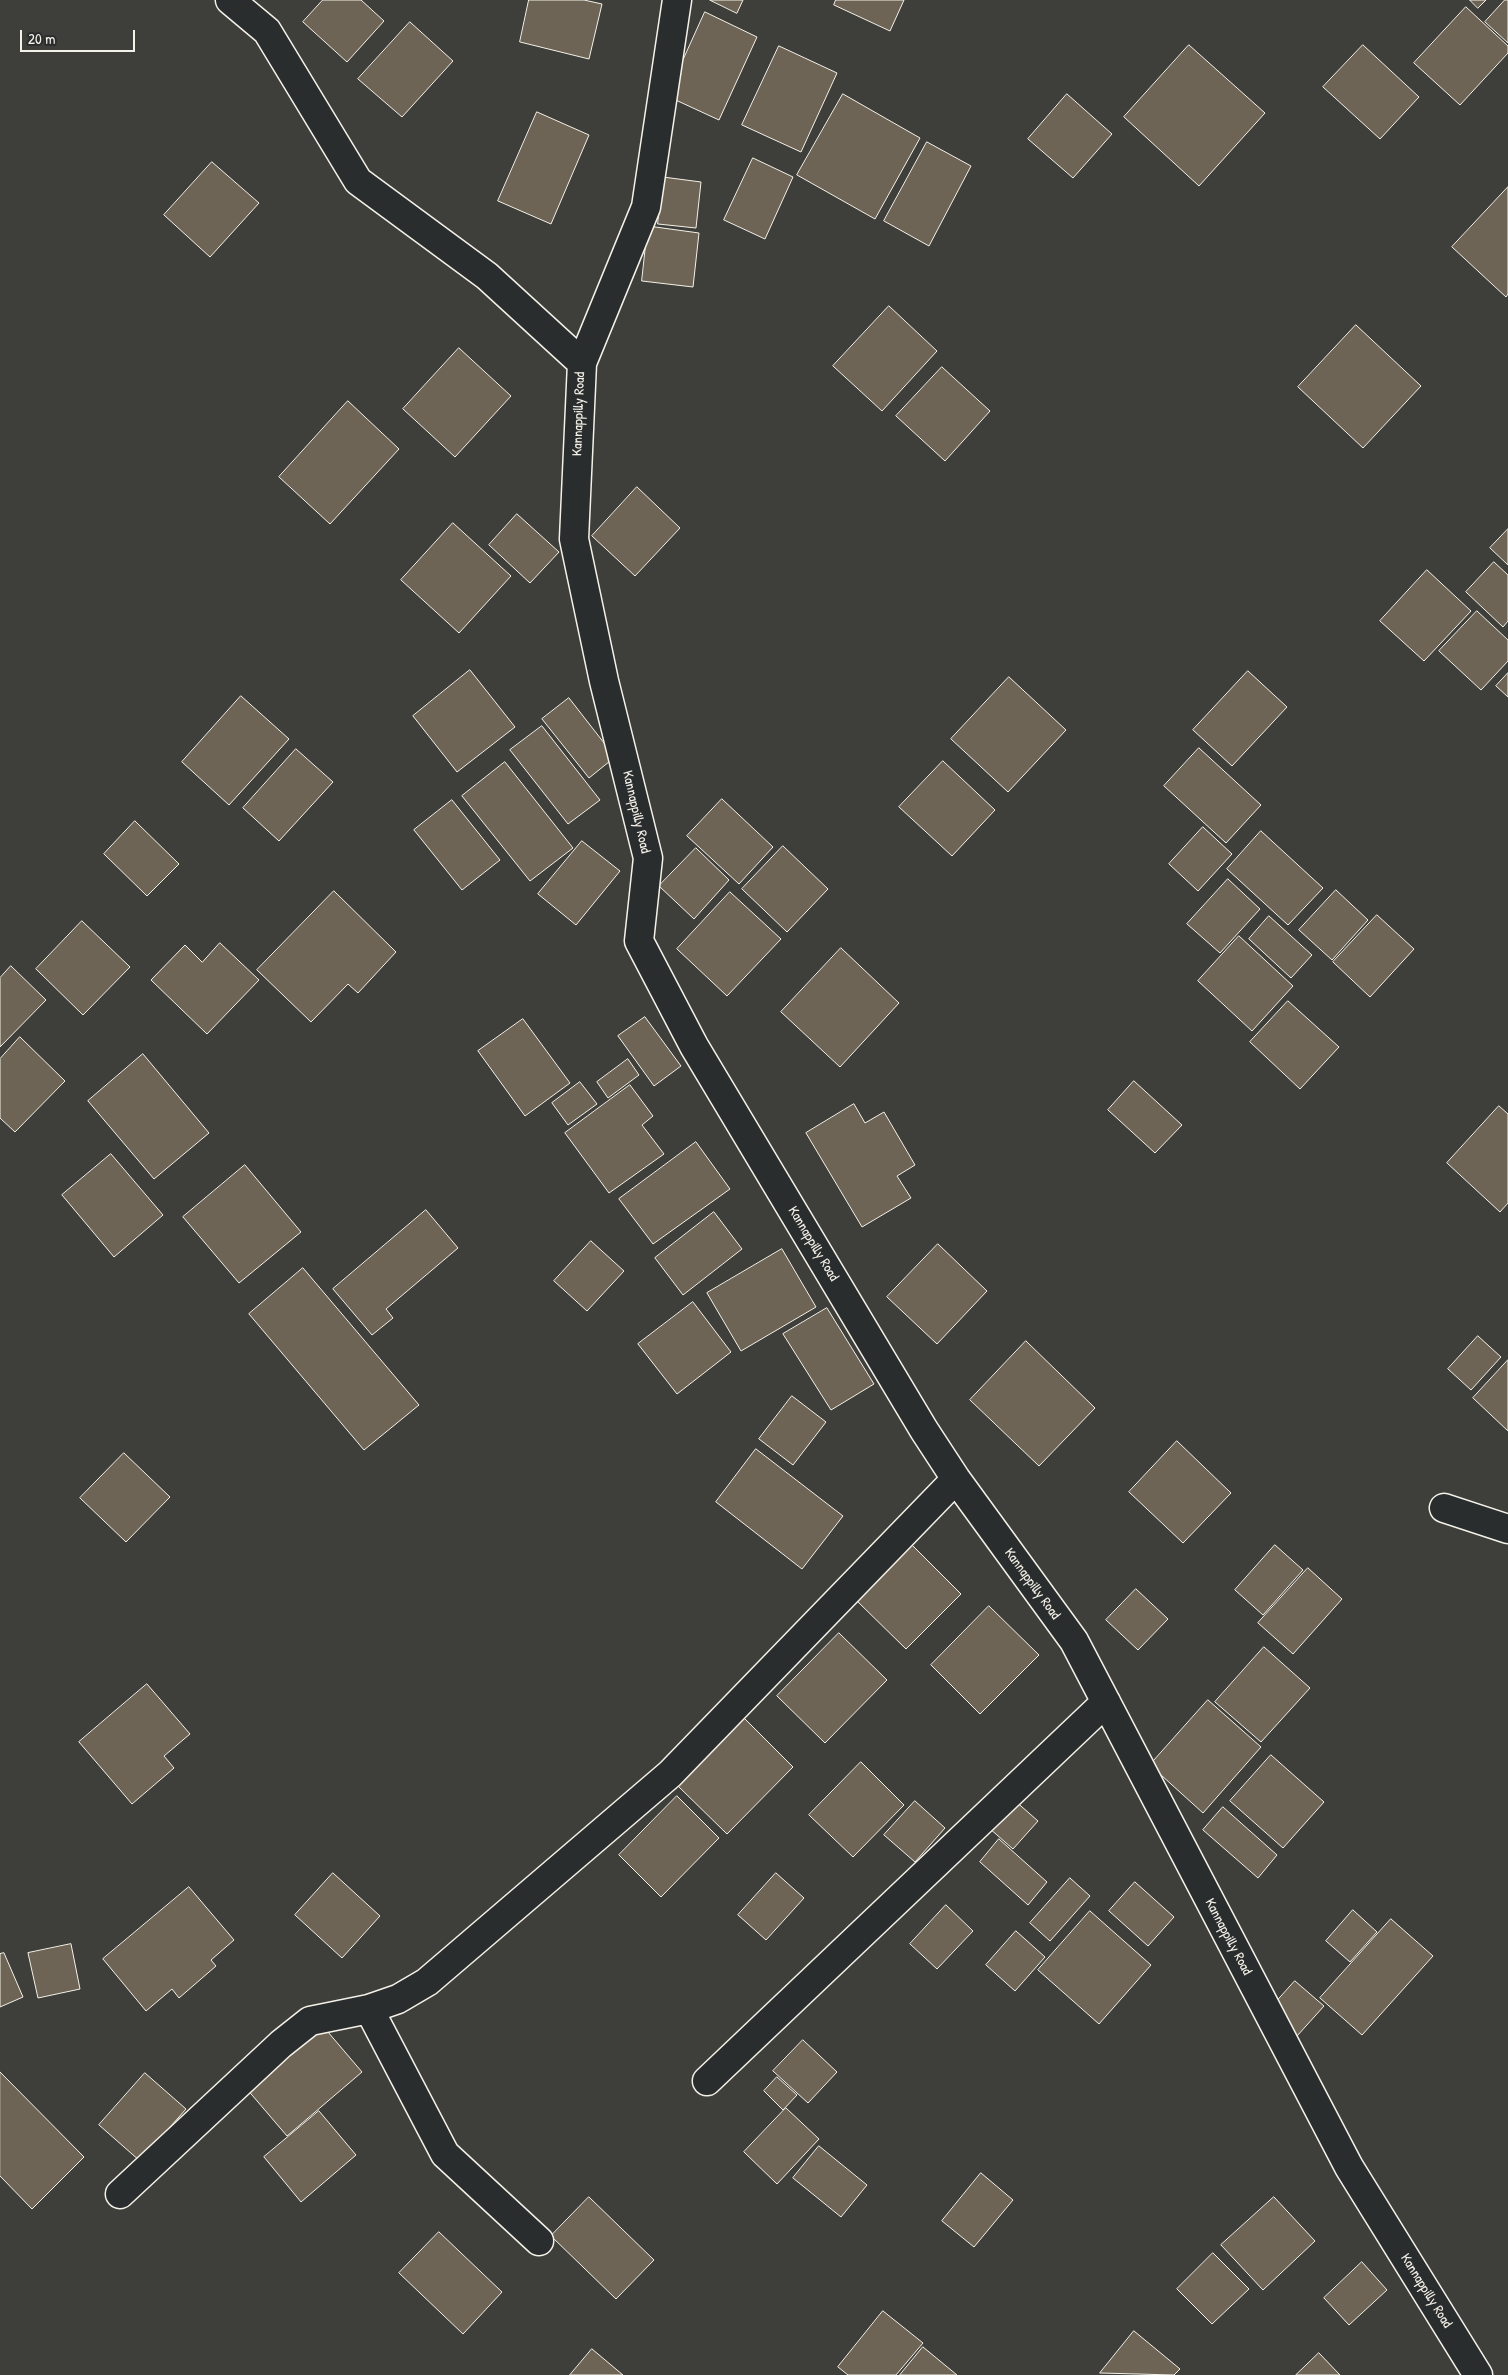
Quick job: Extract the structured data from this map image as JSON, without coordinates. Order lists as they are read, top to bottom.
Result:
{
  "streets": {
    "street": ["Kannappilly Road"]
  },
  "scale_bar": "20 m"
}
